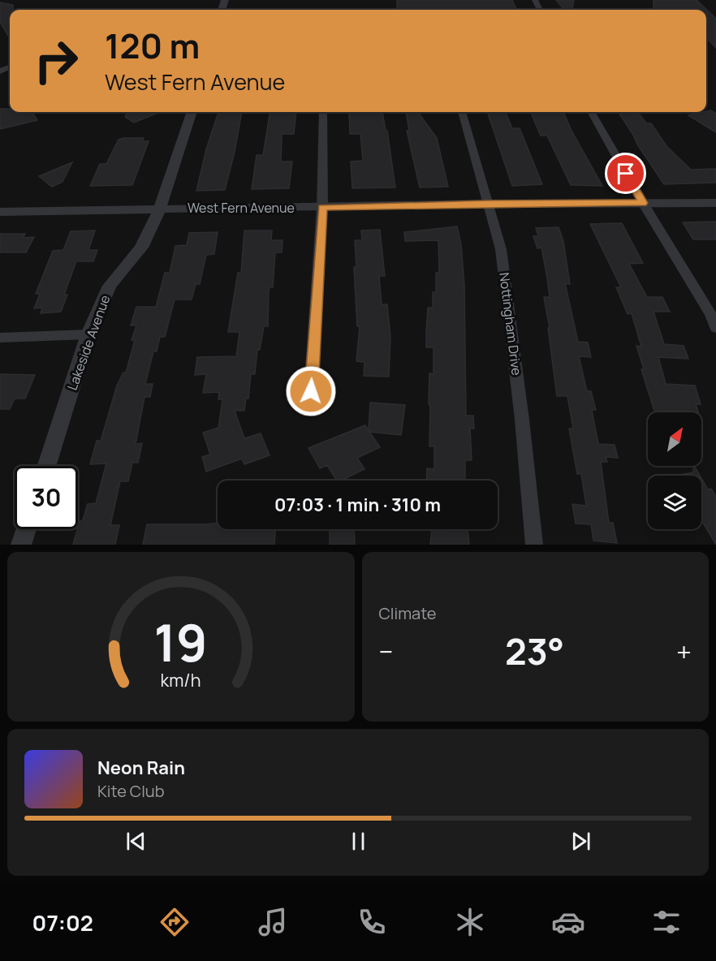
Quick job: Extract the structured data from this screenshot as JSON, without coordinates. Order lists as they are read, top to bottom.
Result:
{
  "streets": {
    "street": ["West Fern Avenue", "Nottingham Drive", "Lakeside Avenue"]
  },
  "crossings": [
    ["West Fern Avenue", "Nottingham Drive"],
    ["West Fern Avenue", "Lakeside Avenue"]
  ],
  "north": "top right",
  "page": {
    "turn": ["120 m", "West Fern Avenue"],
    "limit": "30",
    "trip": "07:03 · 1 min · 310 m",
    "tile": "Climate",
    "heat": ["−", "23°", "+"],
    "song": ["Neon Rain", "Kite Club"],
    "tabs": "07:02",
    "gauge": ["19", "km/h"]
  }
}
